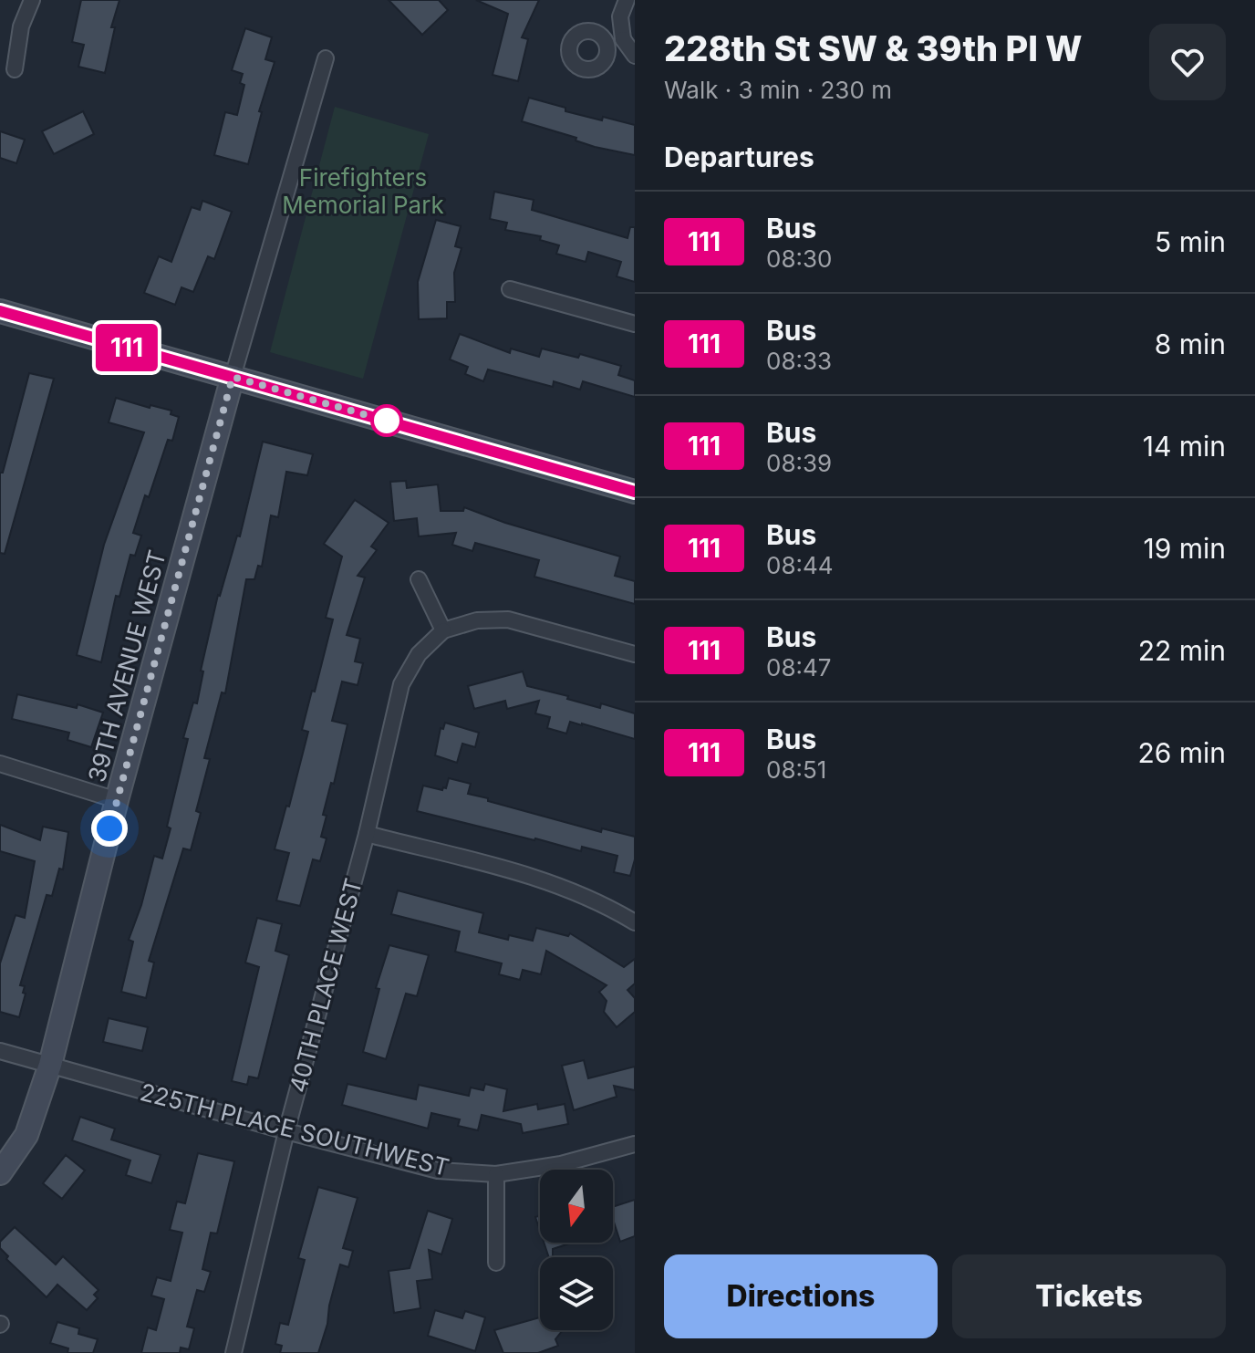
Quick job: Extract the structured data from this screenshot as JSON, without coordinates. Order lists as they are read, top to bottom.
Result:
{
  "streets": {
    "street": ["39TH AVENUE WEST", "40TH PLACE WEST", "225TH PLACE SOUTHWEST"]
  },
  "crossings": [
    ["39TH AVENUE WEST", "225TH PLACE SOUTHWEST"],
    ["40TH PLACE WEST", "225TH PLACE SOUTHWEST"]
  ],
  "parks": ["Firefighters Memorial Park"],
  "lines": ["bus line 111"],
  "north": "bottom",
  "page": {
    "on_map": "111",
    "heading": [
      ["228th St SW & 39th Pl W", "Walk · 3 min · 230 m"],
      "Departures"
    ],
    "list": [
      {
        "mark": "111",
        "name": "Bus",
        "note": "08:30",
        "value": "5 min"
      },
      {
        "mark": "111",
        "name": "Bus",
        "note": "08:33",
        "value": "8 min"
      },
      {
        "mark": "111",
        "name": "Bus",
        "note": "08:39",
        "value": "14 min"
      },
      {
        "mark": "111",
        "name": "Bus",
        "note": "08:44",
        "value": "19 min"
      },
      {
        "mark": "111",
        "name": "Bus",
        "note": "08:47",
        "value": "22 min"
      },
      {
        "mark": "111",
        "name": "Bus",
        "note": "08:51",
        "value": "26 min"
      }
    ],
    "buttons": ["Directions", "Tickets"]
  }
}
